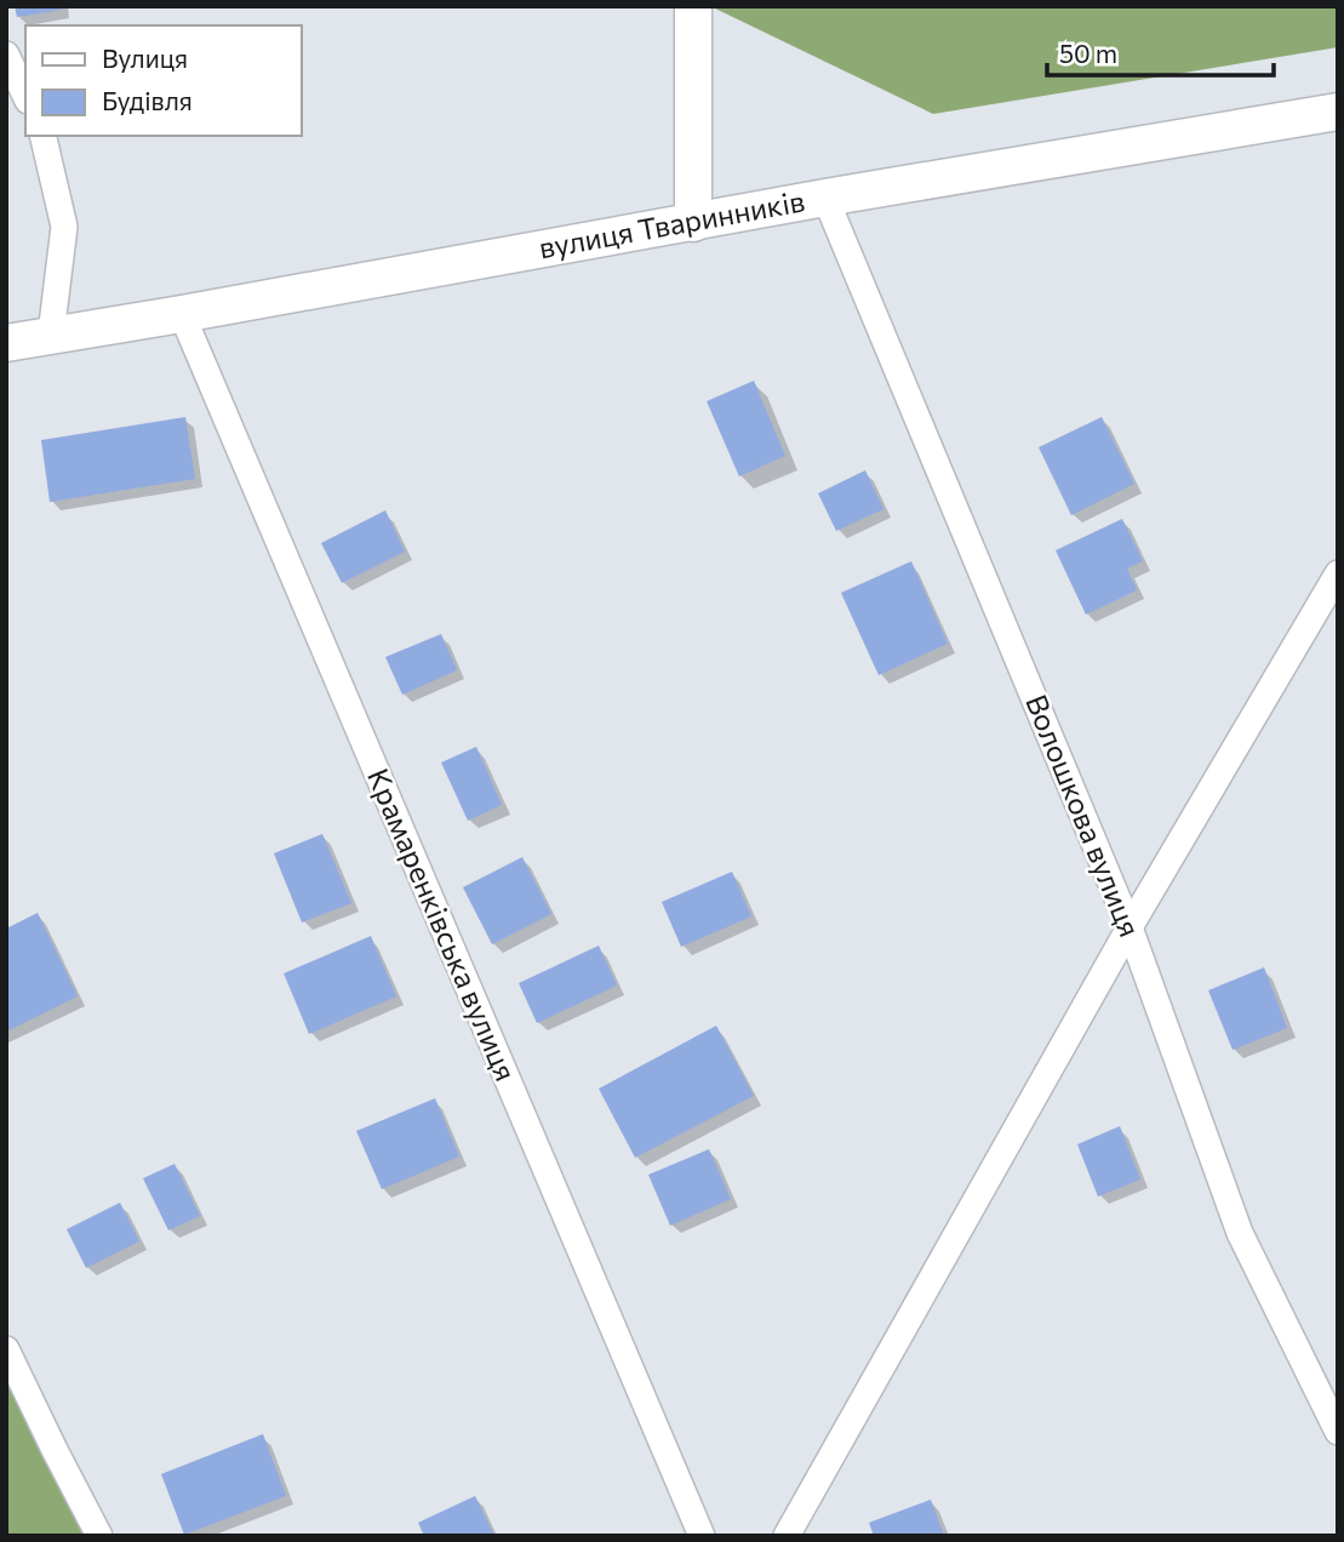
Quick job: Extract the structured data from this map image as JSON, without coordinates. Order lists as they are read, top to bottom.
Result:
{
  "streets": {
    "main road": ["вулиця Тваринників"],
    "street": ["Волошкова вулиця", "Крамаренківська вулиця"]
  },
  "crossings": [
    ["вулиця Тваринників", "Волошкова вулиця"],
    ["вулиця Тваринників", "Крамаренківська вулиця"]
  ],
  "legend": ["Вулиця", "Будівля"],
  "scale_bar": "50 m"
}
